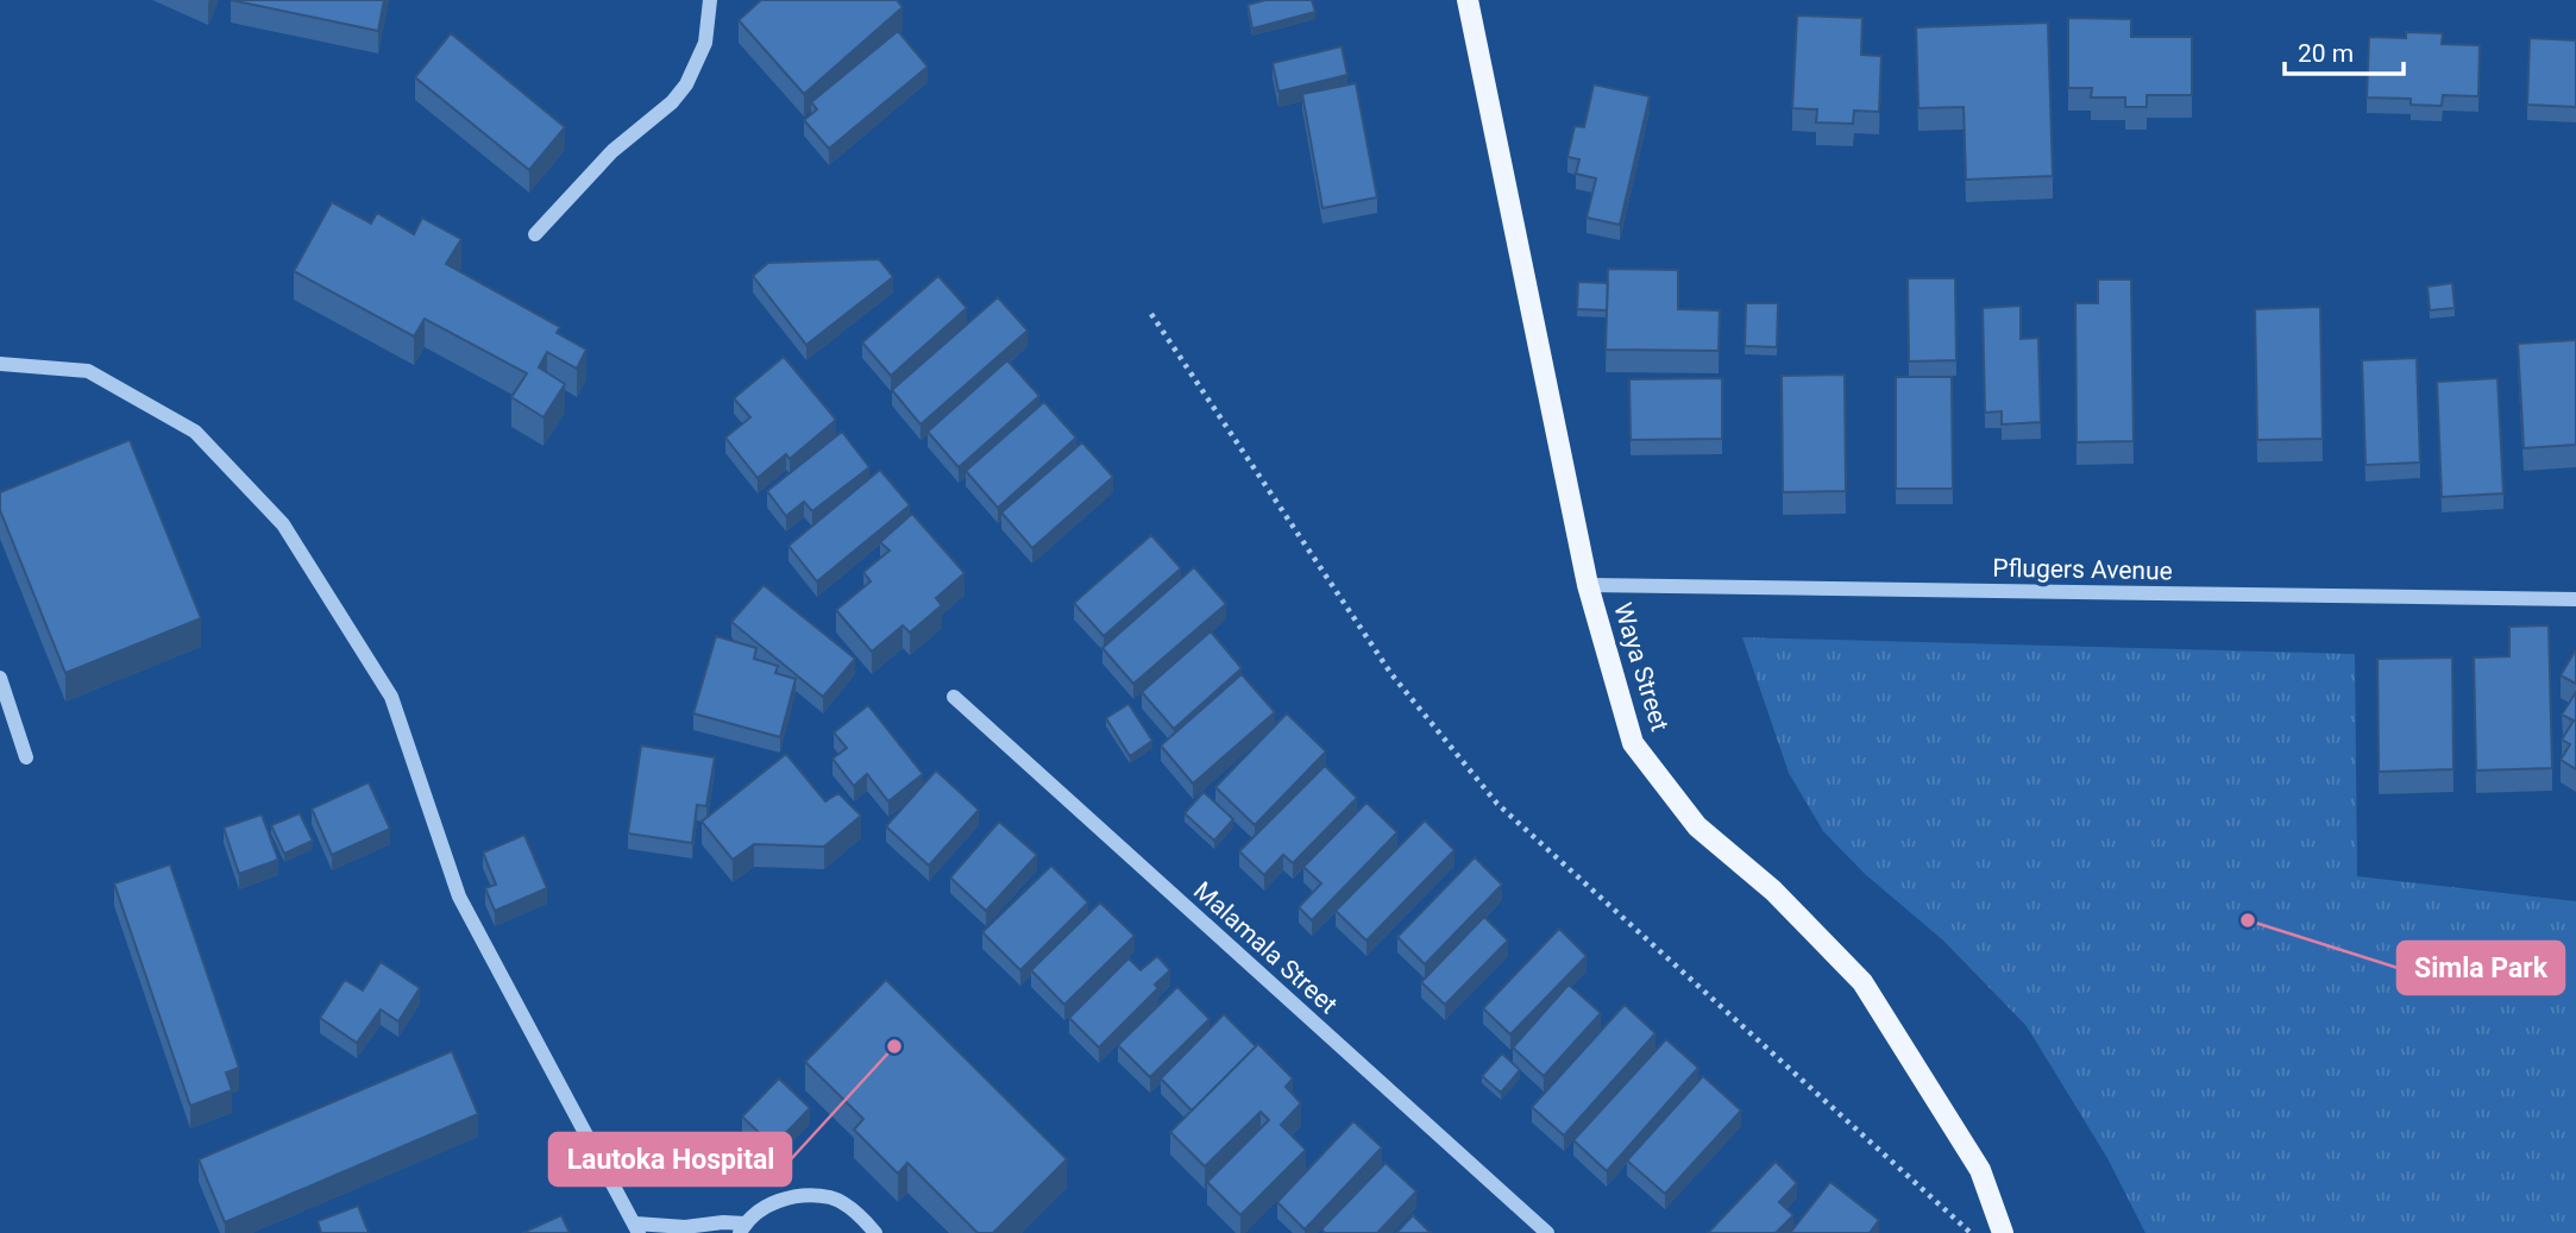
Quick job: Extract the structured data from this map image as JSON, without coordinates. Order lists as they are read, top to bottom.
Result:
{
  "streets": {
    "main road": ["Waya Street"],
    "street": ["Pflugers Avenue", "Malamala Street"]
  },
  "crossings": [
    ["Pflugers Avenue", "Waya Street"]
  ],
  "places": ["Simla Park", "Lautoka Hospital"],
  "scale_bar": "20 m"
}
